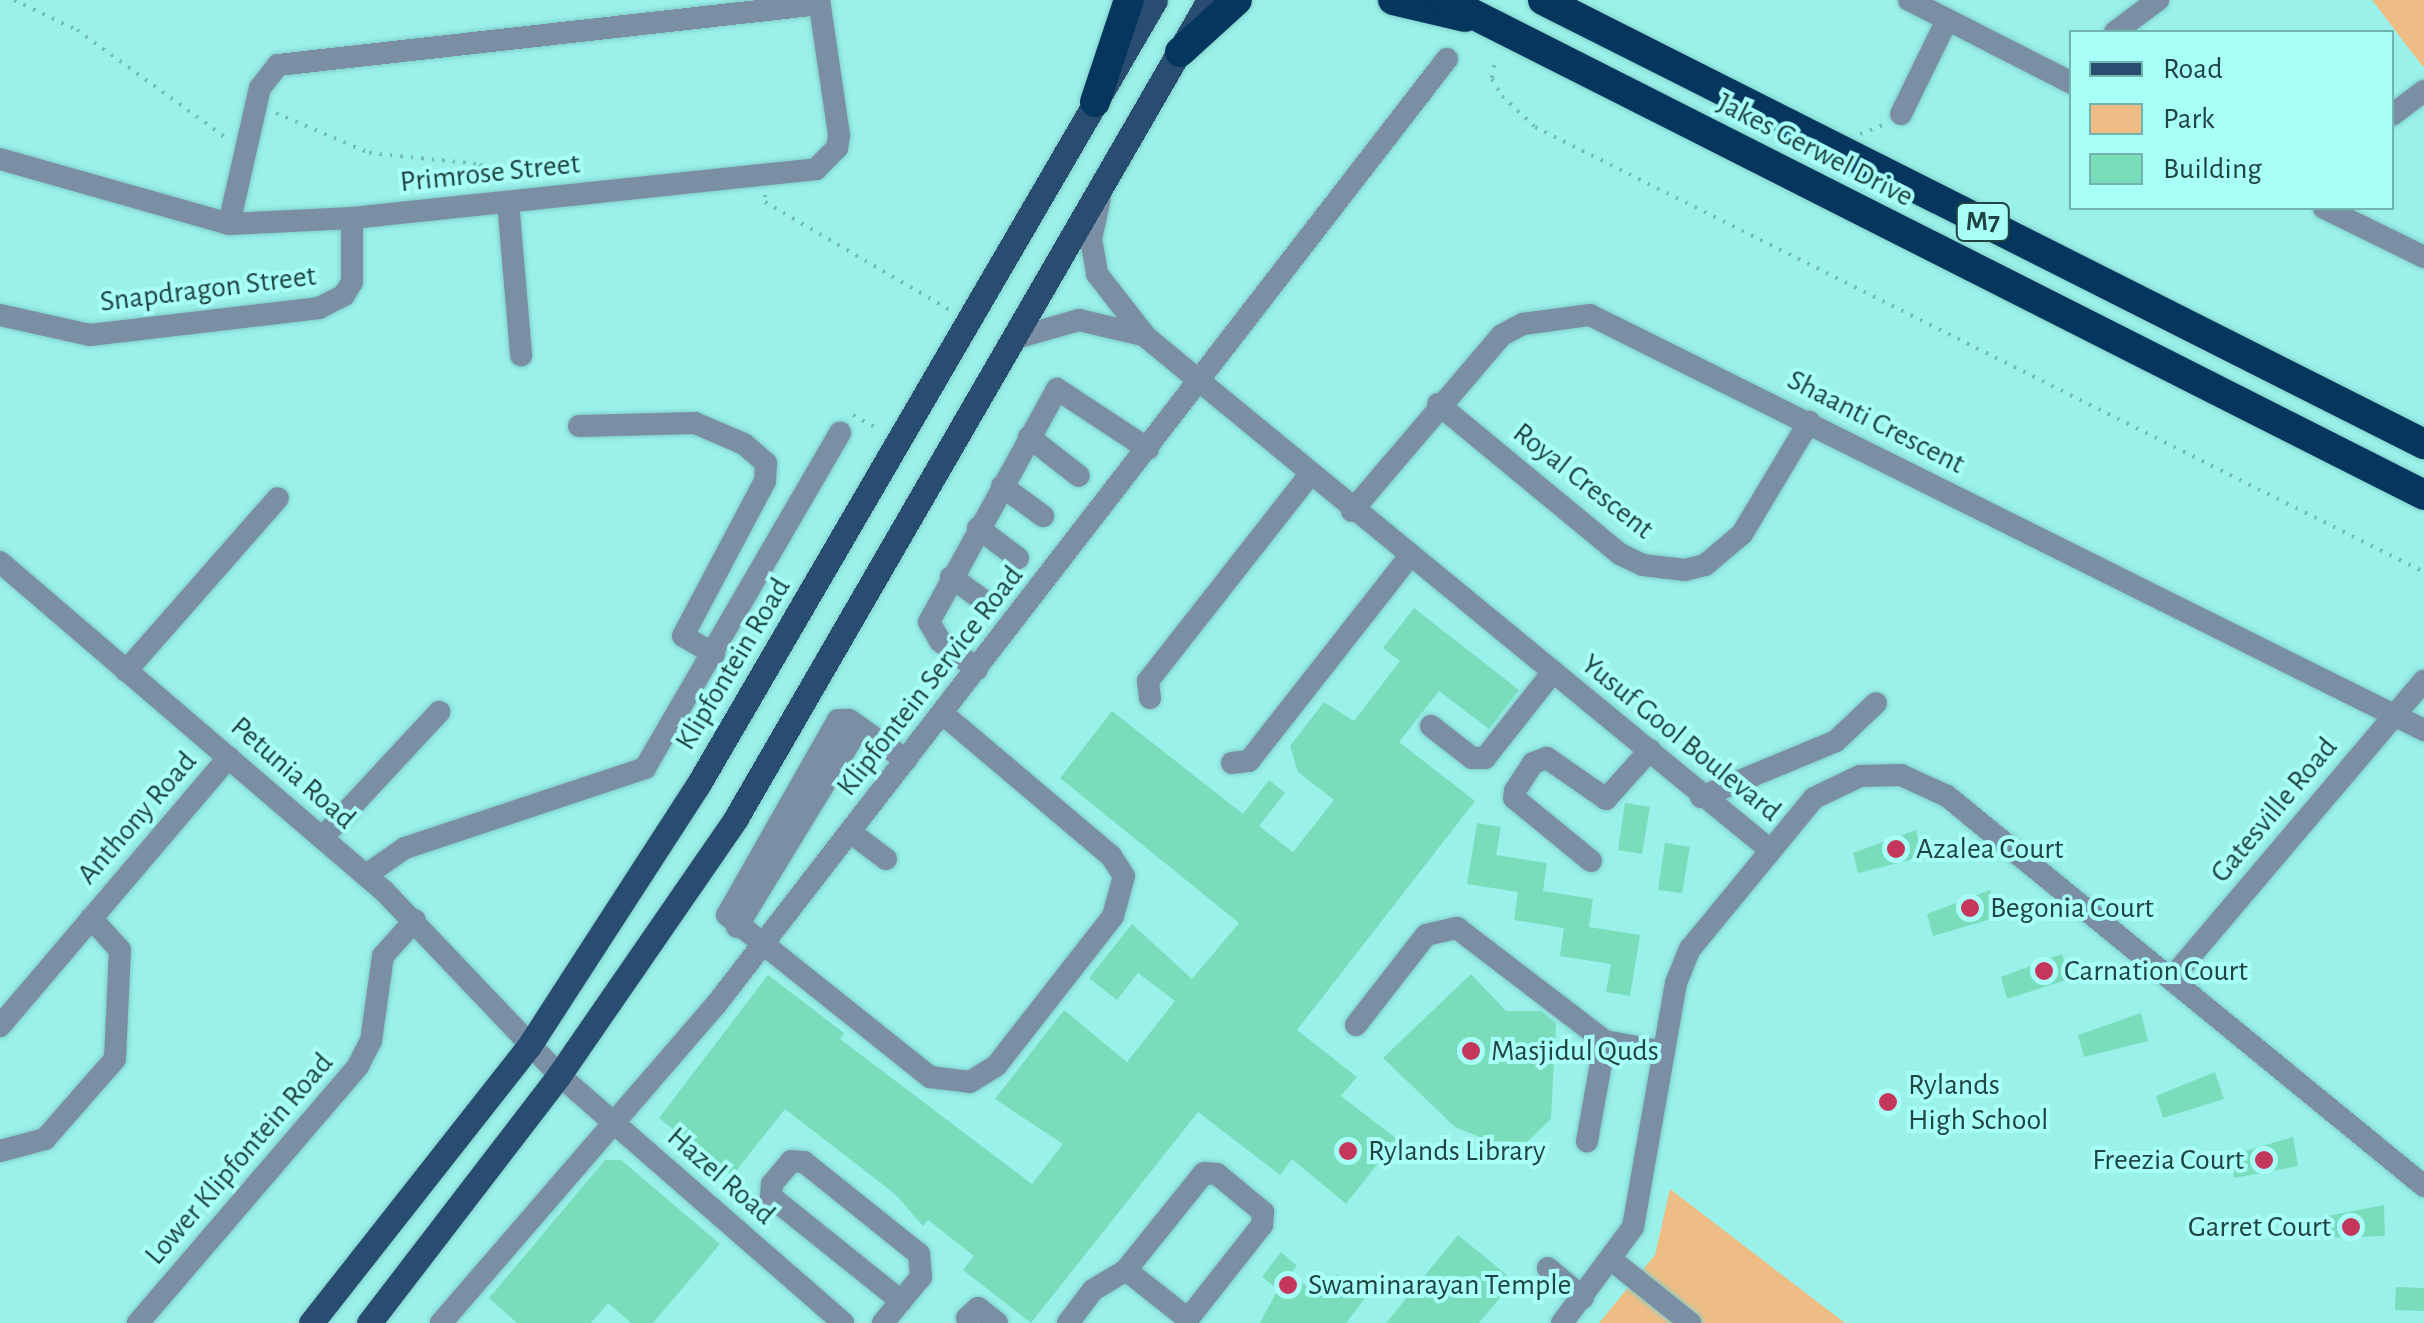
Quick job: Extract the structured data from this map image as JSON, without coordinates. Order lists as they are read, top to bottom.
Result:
{
  "streets": {
    "highway": ["Jakes Gerwel Drive", "M7"],
    "main road": ["Klipfontein Road"],
    "street": [
      "Primrose Street",
      "Snapdragon Street",
      "Shaanti Crescent",
      "Royal Crescent",
      "Klipfontein Service Road",
      "Yusuf Gool Boulevard",
      "Petunia Road",
      "Gatesville Road",
      "Anthony Road",
      "Lower Klipfontein Road",
      "Hazel Road"
    ]
  },
  "crossings": [
    ["Primrose Street", "Snapdragon Street"],
    ["Shaanti Crescent", "Royal Crescent"],
    ["Shaanti Crescent", "Yusuf Gool Boulevard"],
    ["Shaanti Crescent", "Gatesville Road"],
    ["Klipfontein Road", "Petunia Road"],
    ["Klipfontein Service Road", "Yusuf Gool Boulevard"],
    ["Klipfontein Service Road", "Hazel Road"],
    ["Yusuf Gool Boulevard", "Gatesville Road"],
    ["Petunia Road", "Anthony Road"],
    ["Petunia Road", "Lower Klipfontein Road"],
    ["Petunia Road", "Hazel Road"]
  ],
  "places": [
    "Azalea Court",
    "Begonia Court",
    "Carnation Court",
    "Masjidul Quds",
    "Rylands High School",
    "Rylands Library",
    "Freezia Court",
    "Garret Court",
    "Swaminarayan Temple"
  ],
  "legend": ["Road", "Park", "Building"]
}
